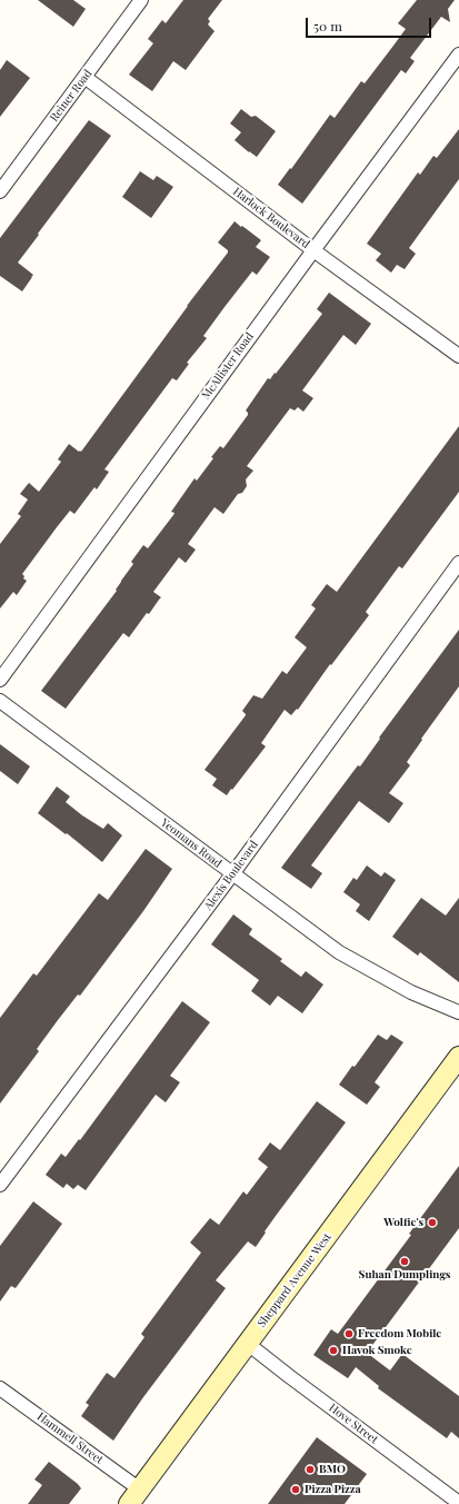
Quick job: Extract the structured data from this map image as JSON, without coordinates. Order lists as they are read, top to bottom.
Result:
{
  "streets": {
    "main road": ["Sheppard Avenue West"],
    "street": [
      "Reiner Road",
      "Harlock Boulevard",
      "McAllister Road",
      "Yeomans Road",
      "Alexis Boulevard",
      "Hove Street",
      "Hammell Street"
    ]
  },
  "crossings": [
    ["Reiner Road", "Harlock Boulevard"],
    ["Harlock Boulevard", "McAllister Road"],
    ["Yeomans Road", "Alexis Boulevard"],
    ["Sheppard Avenue West", "Hove Street"],
    ["Sheppard Avenue West", "Hammell Street"]
  ],
  "places": [
    "Wolfie's",
    "Suhan Dumplings",
    "Freedom Mobile",
    "Havok Smoke",
    "BMO",
    "Pizza Pizza"
  ],
  "scale_bar": "50 m"
}
